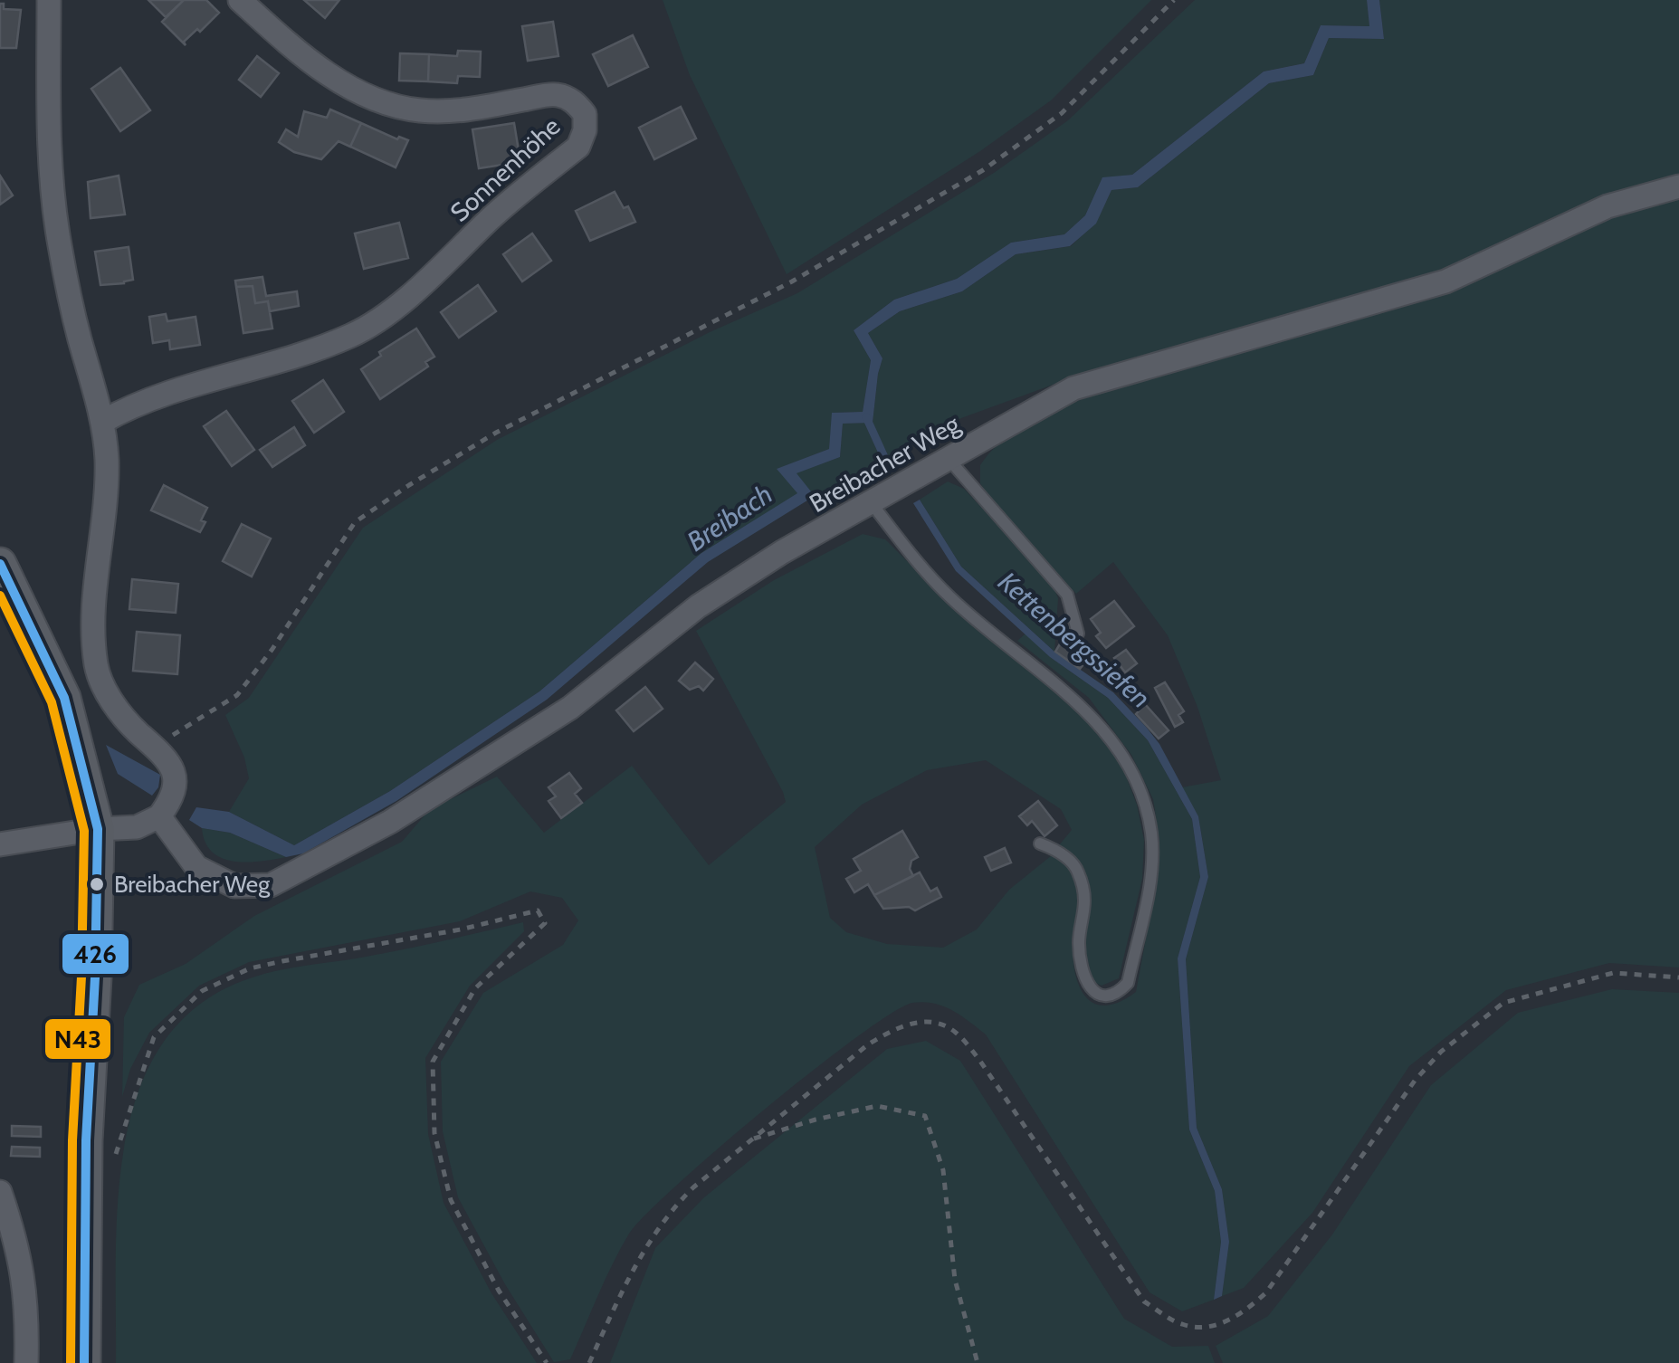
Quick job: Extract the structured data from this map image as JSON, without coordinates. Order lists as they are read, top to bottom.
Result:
{
  "streets": {
    "street": ["Sonnenhöhe", "Breibacher Weg"]
  },
  "water": ["Breibach", "Kettenbergssiefen"],
  "places": ["Breibacher Weg"],
  "lines": ["transit line 426", "transit line N43"]
}
